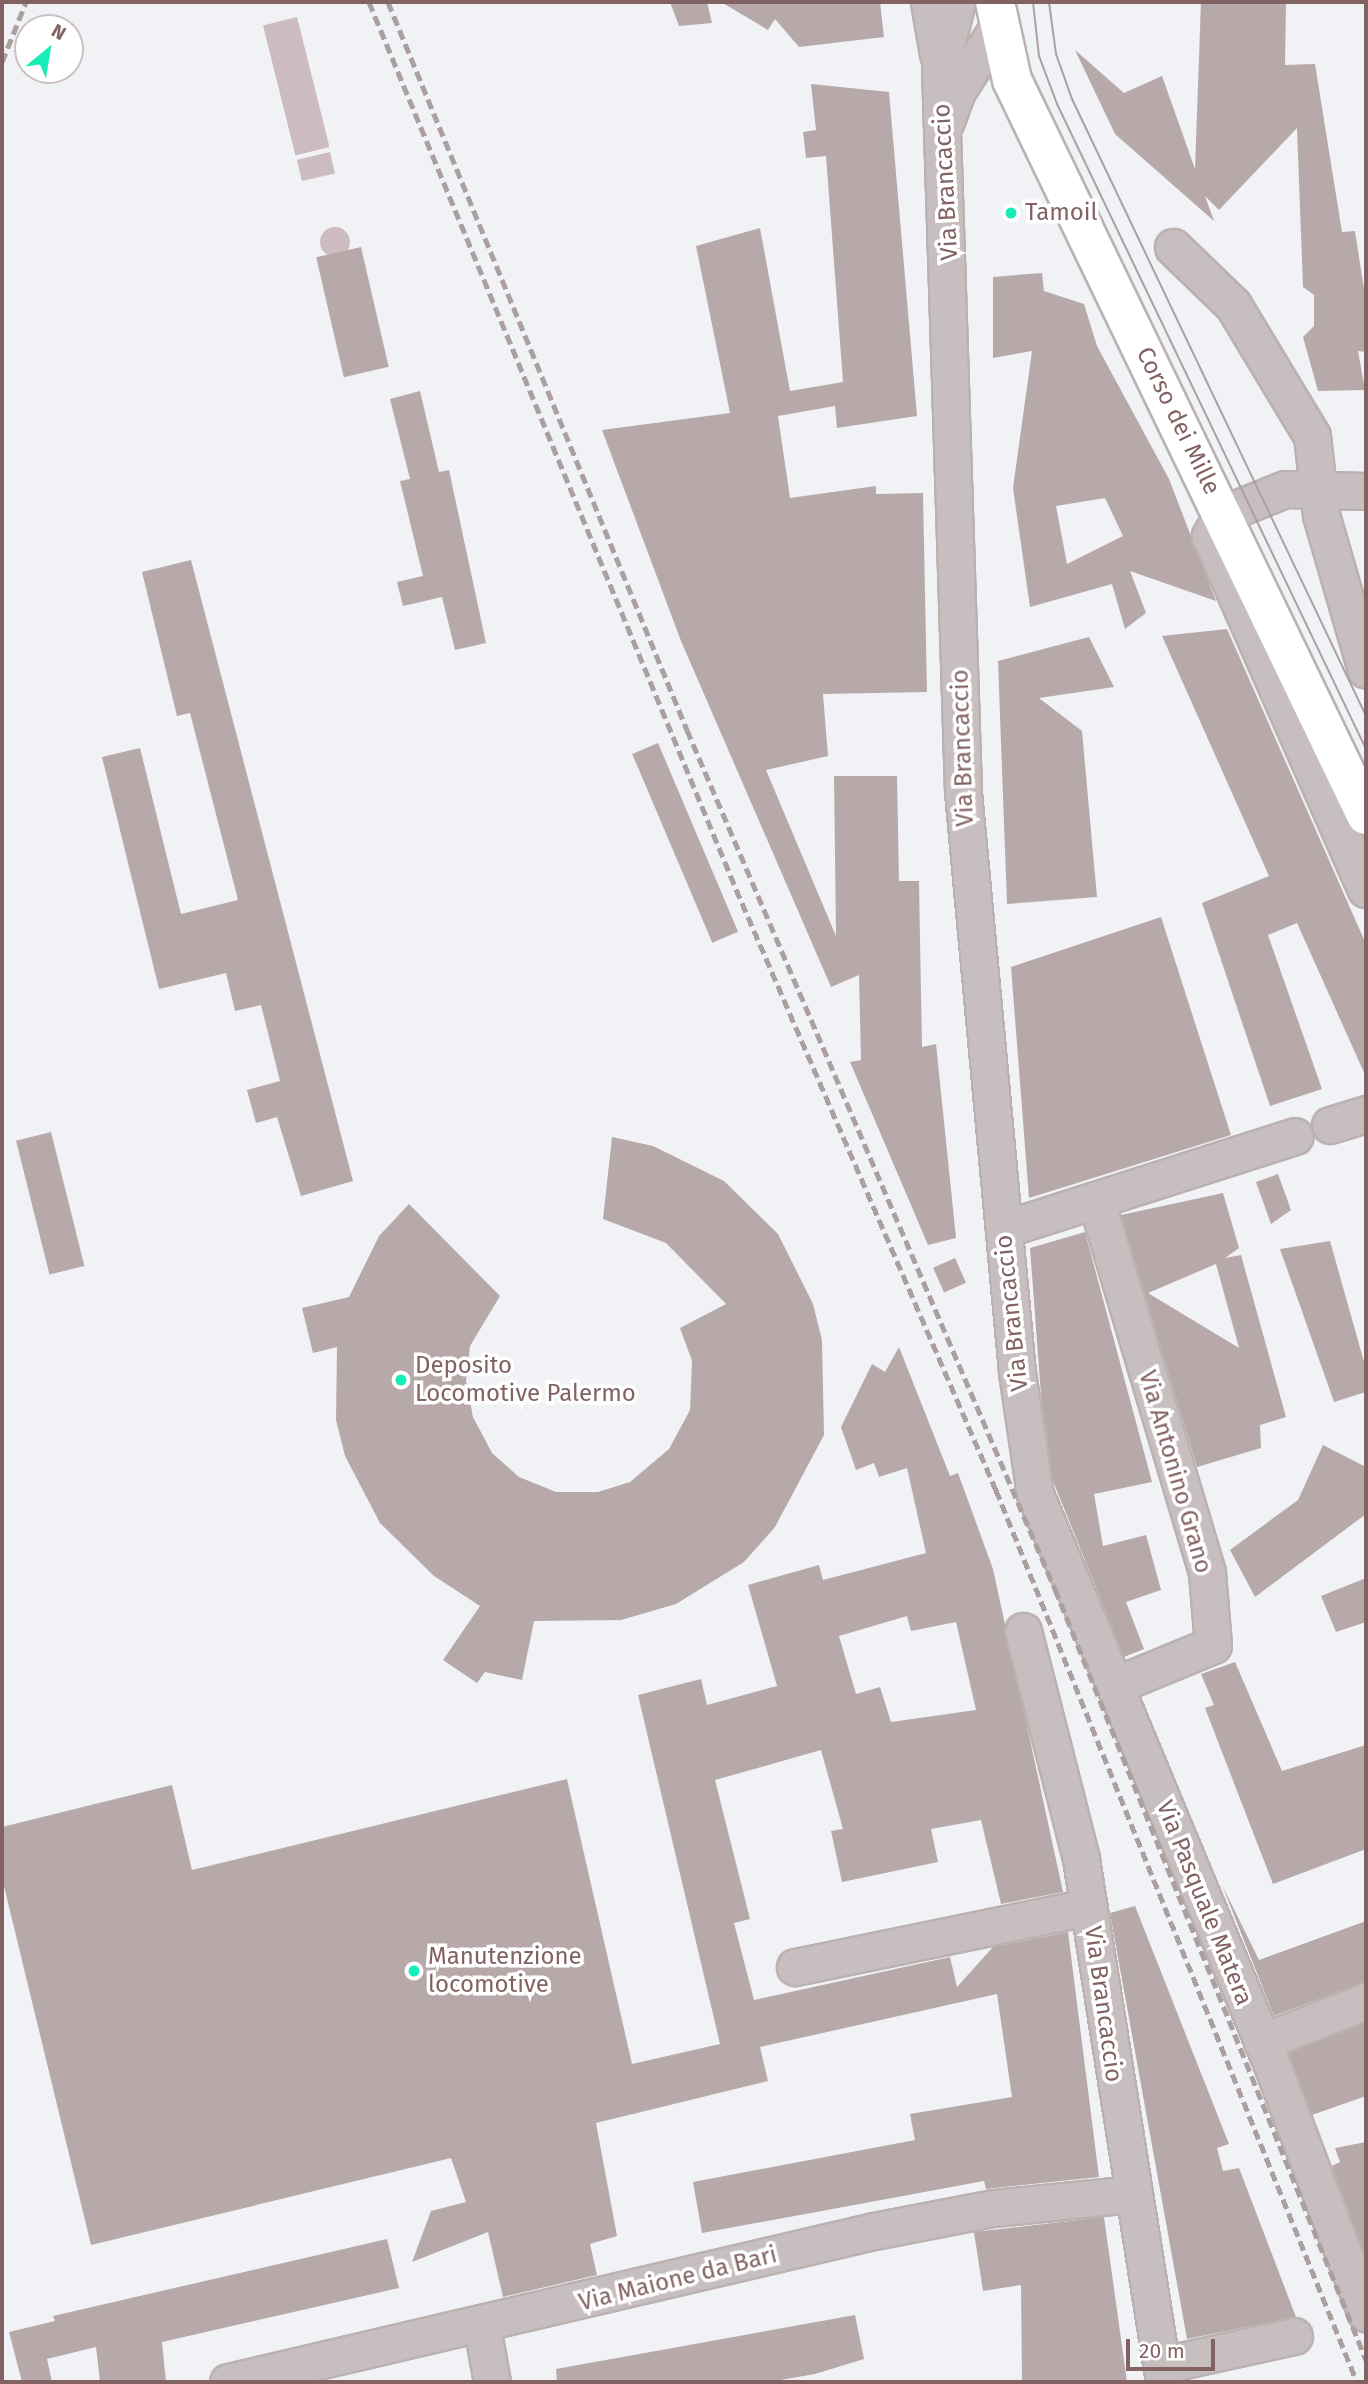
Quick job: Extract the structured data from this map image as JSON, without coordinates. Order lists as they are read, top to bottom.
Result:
{
  "streets": {
    "street": [
      "Via Brancaccio",
      "Corso dei Mille",
      "Via Antonino Grano",
      "Via Pasquale Matera",
      "Via Maione da Bari"
    ]
  },
  "crossings": [
    ["Via Brancaccio", "Via Pasquale Matera"],
    ["Via Brancaccio", "Via Maione da Bari"],
    ["Via Antonino Grano", "Via Pasquale Matera"]
  ],
  "places": ["Tamoil", "Deposito Locomotive Palermo", "Manutenzione locomotive"],
  "scale_bar": "20 m",
  "north": "top right"
}
